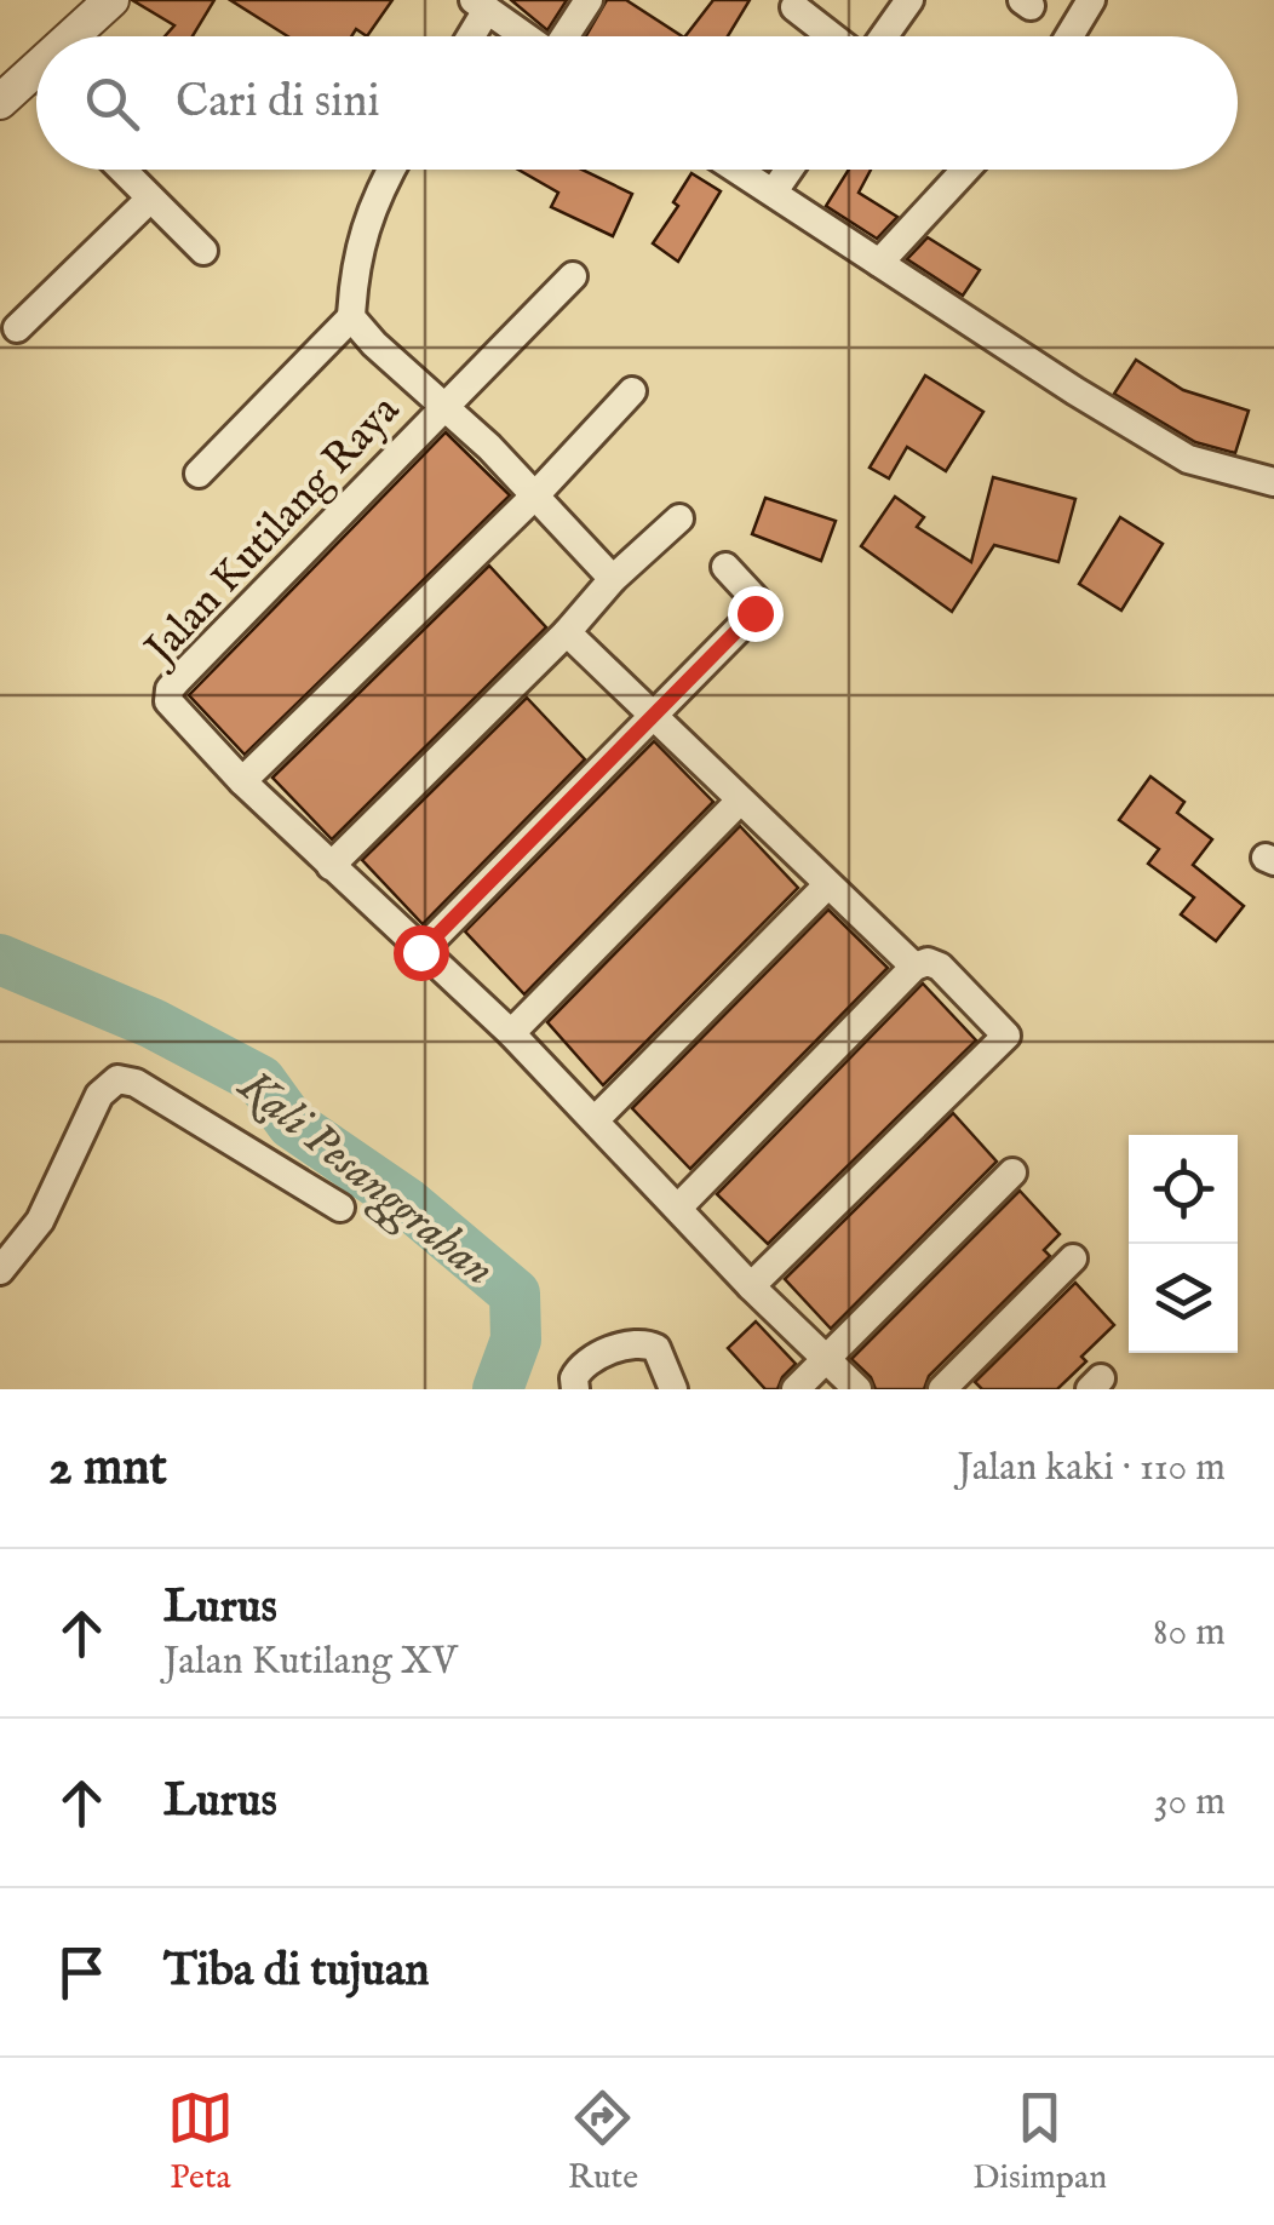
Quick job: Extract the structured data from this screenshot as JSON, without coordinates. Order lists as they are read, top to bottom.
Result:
{
  "streets": {
    "street": ["Jalan Kutilang Raya"]
  },
  "water": ["Kali Pesanggrahan"],
  "page": {
    "search": "Cari di sini",
    "heading": ["2 mnt", "Jalan kaki · 110 m"],
    "list": [
      ["Lurus", "Jalan Kutilang XV", "80 m"],
      ["Lurus", "30 m"],
      "Tiba di tujuan"
    ],
    "nav": ["Peta", "Rute", "Disimpan"]
  }
}
